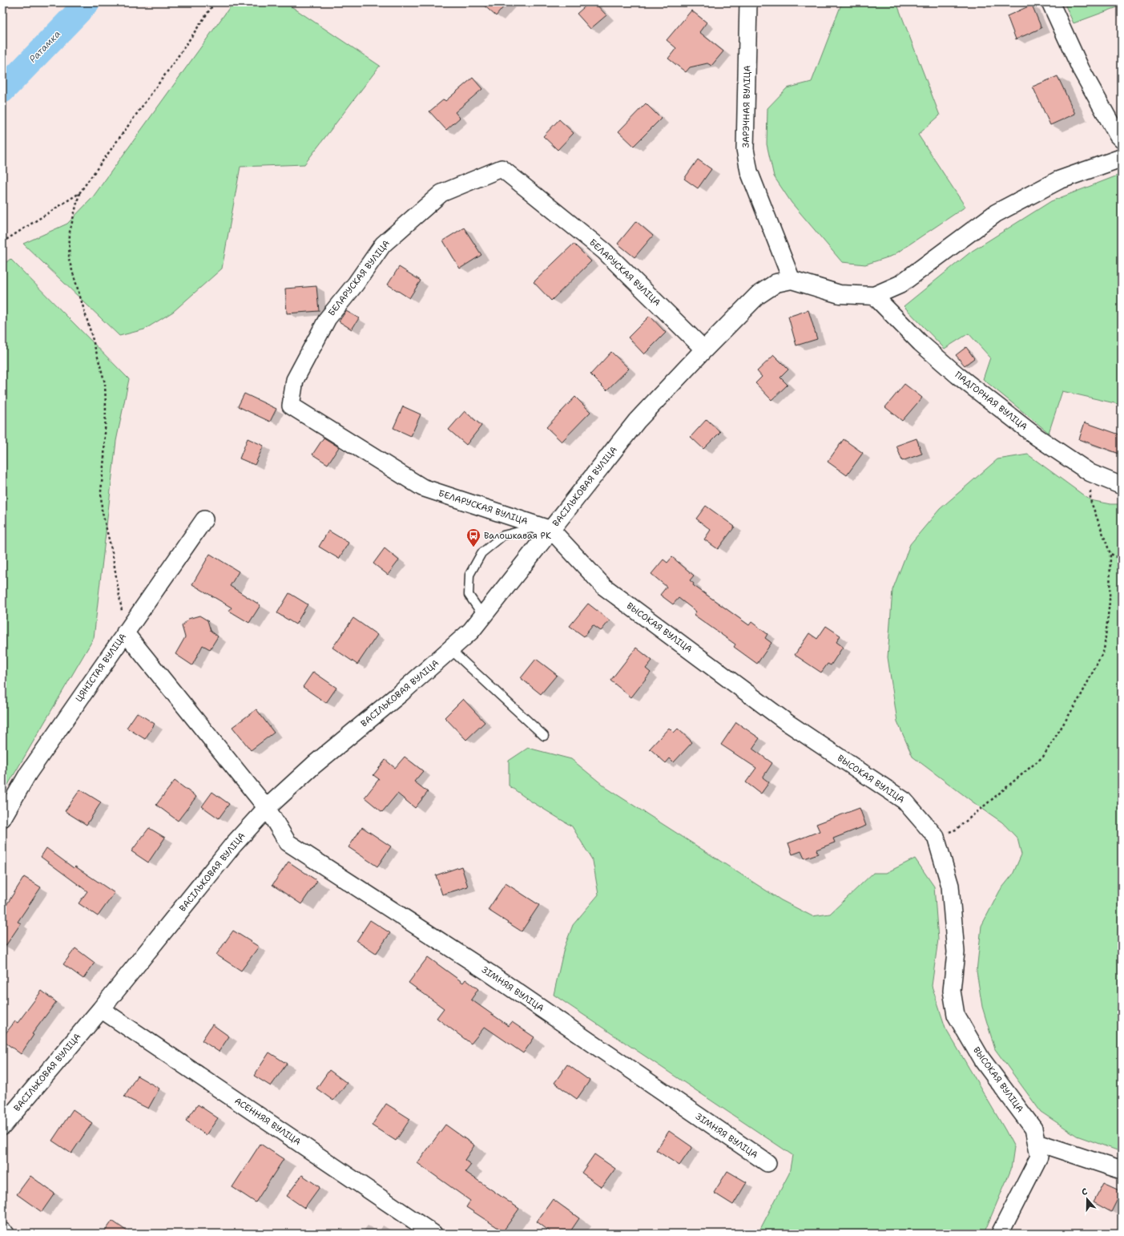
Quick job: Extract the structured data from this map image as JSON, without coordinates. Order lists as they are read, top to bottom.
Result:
{
  "streets": {
    "street": [
      "ЗАРЭЧНАЯ ВУЛІЦА",
      "БЕЛАРУСКАЯ ВУЛІЦА",
      "ПАДГОРНАЯ ВУЛІЦА",
      "ВАСІЛЬКОВАЯ ВУЛІЦА",
      "ВЫСОКАЯ ВУЛІЦА",
      "ЦЯНІСТАЯ ВУЛІЦА",
      "ЗІМНЯЯ ВУЛІЦА",
      "АСЕННЯЯ ВУЛІЦА"
    ]
  },
  "crossings": [
    ["ЗАРЭЧНАЯ ВУЛІЦА", "ВАСІЛЬКОВАЯ ВУЛІЦА"],
    ["БЕЛАРУСКАЯ ВУЛІЦА", "ВАСІЛЬКОВАЯ ВУЛІЦА"],
    ["БЕЛАРУСКАЯ ВУЛІЦА", "ВЫСОКАЯ ВУЛІЦА"],
    ["ВАСІЛЬКОВАЯ ВУЛІЦА", "ВЫСОКАЯ ВУЛІЦА"],
    ["ВАСІЛЬКОВАЯ ВУЛІЦА", "ЗІМНЯЯ ВУЛІЦА"],
    ["ВАСІЛЬКОВАЯ ВУЛІЦА", "АСЕННЯЯ ВУЛІЦА"],
    ["ЦЯНІСТАЯ ВУЛІЦА", "ЗІМНЯЯ ВУЛІЦА"]
  ],
  "water": ["Ратамка"],
  "places": {
    "bus stop": ["Валошкавая РК"]
  },
  "north": "top"
}
